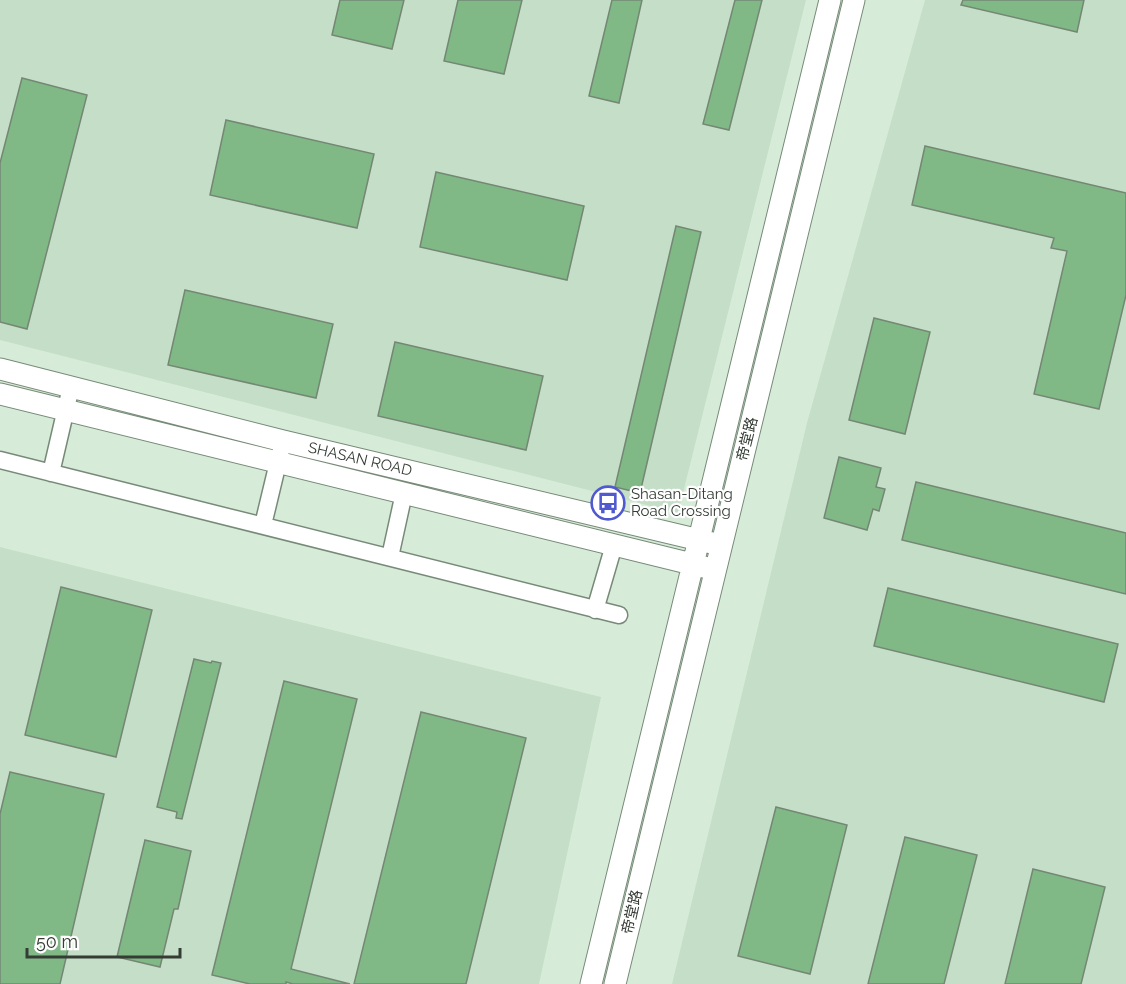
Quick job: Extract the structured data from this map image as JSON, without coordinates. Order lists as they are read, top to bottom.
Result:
{
  "streets": {
    "street": ["帝堂路", "SHASAN ROAD"]
  },
  "crossings": [
    ["帝堂路", "SHASAN ROAD"]
  ],
  "places": {
    "bus stop": ["Shasan-Ditang Road Crossing"]
  },
  "scale_bar": "50 m"
}
